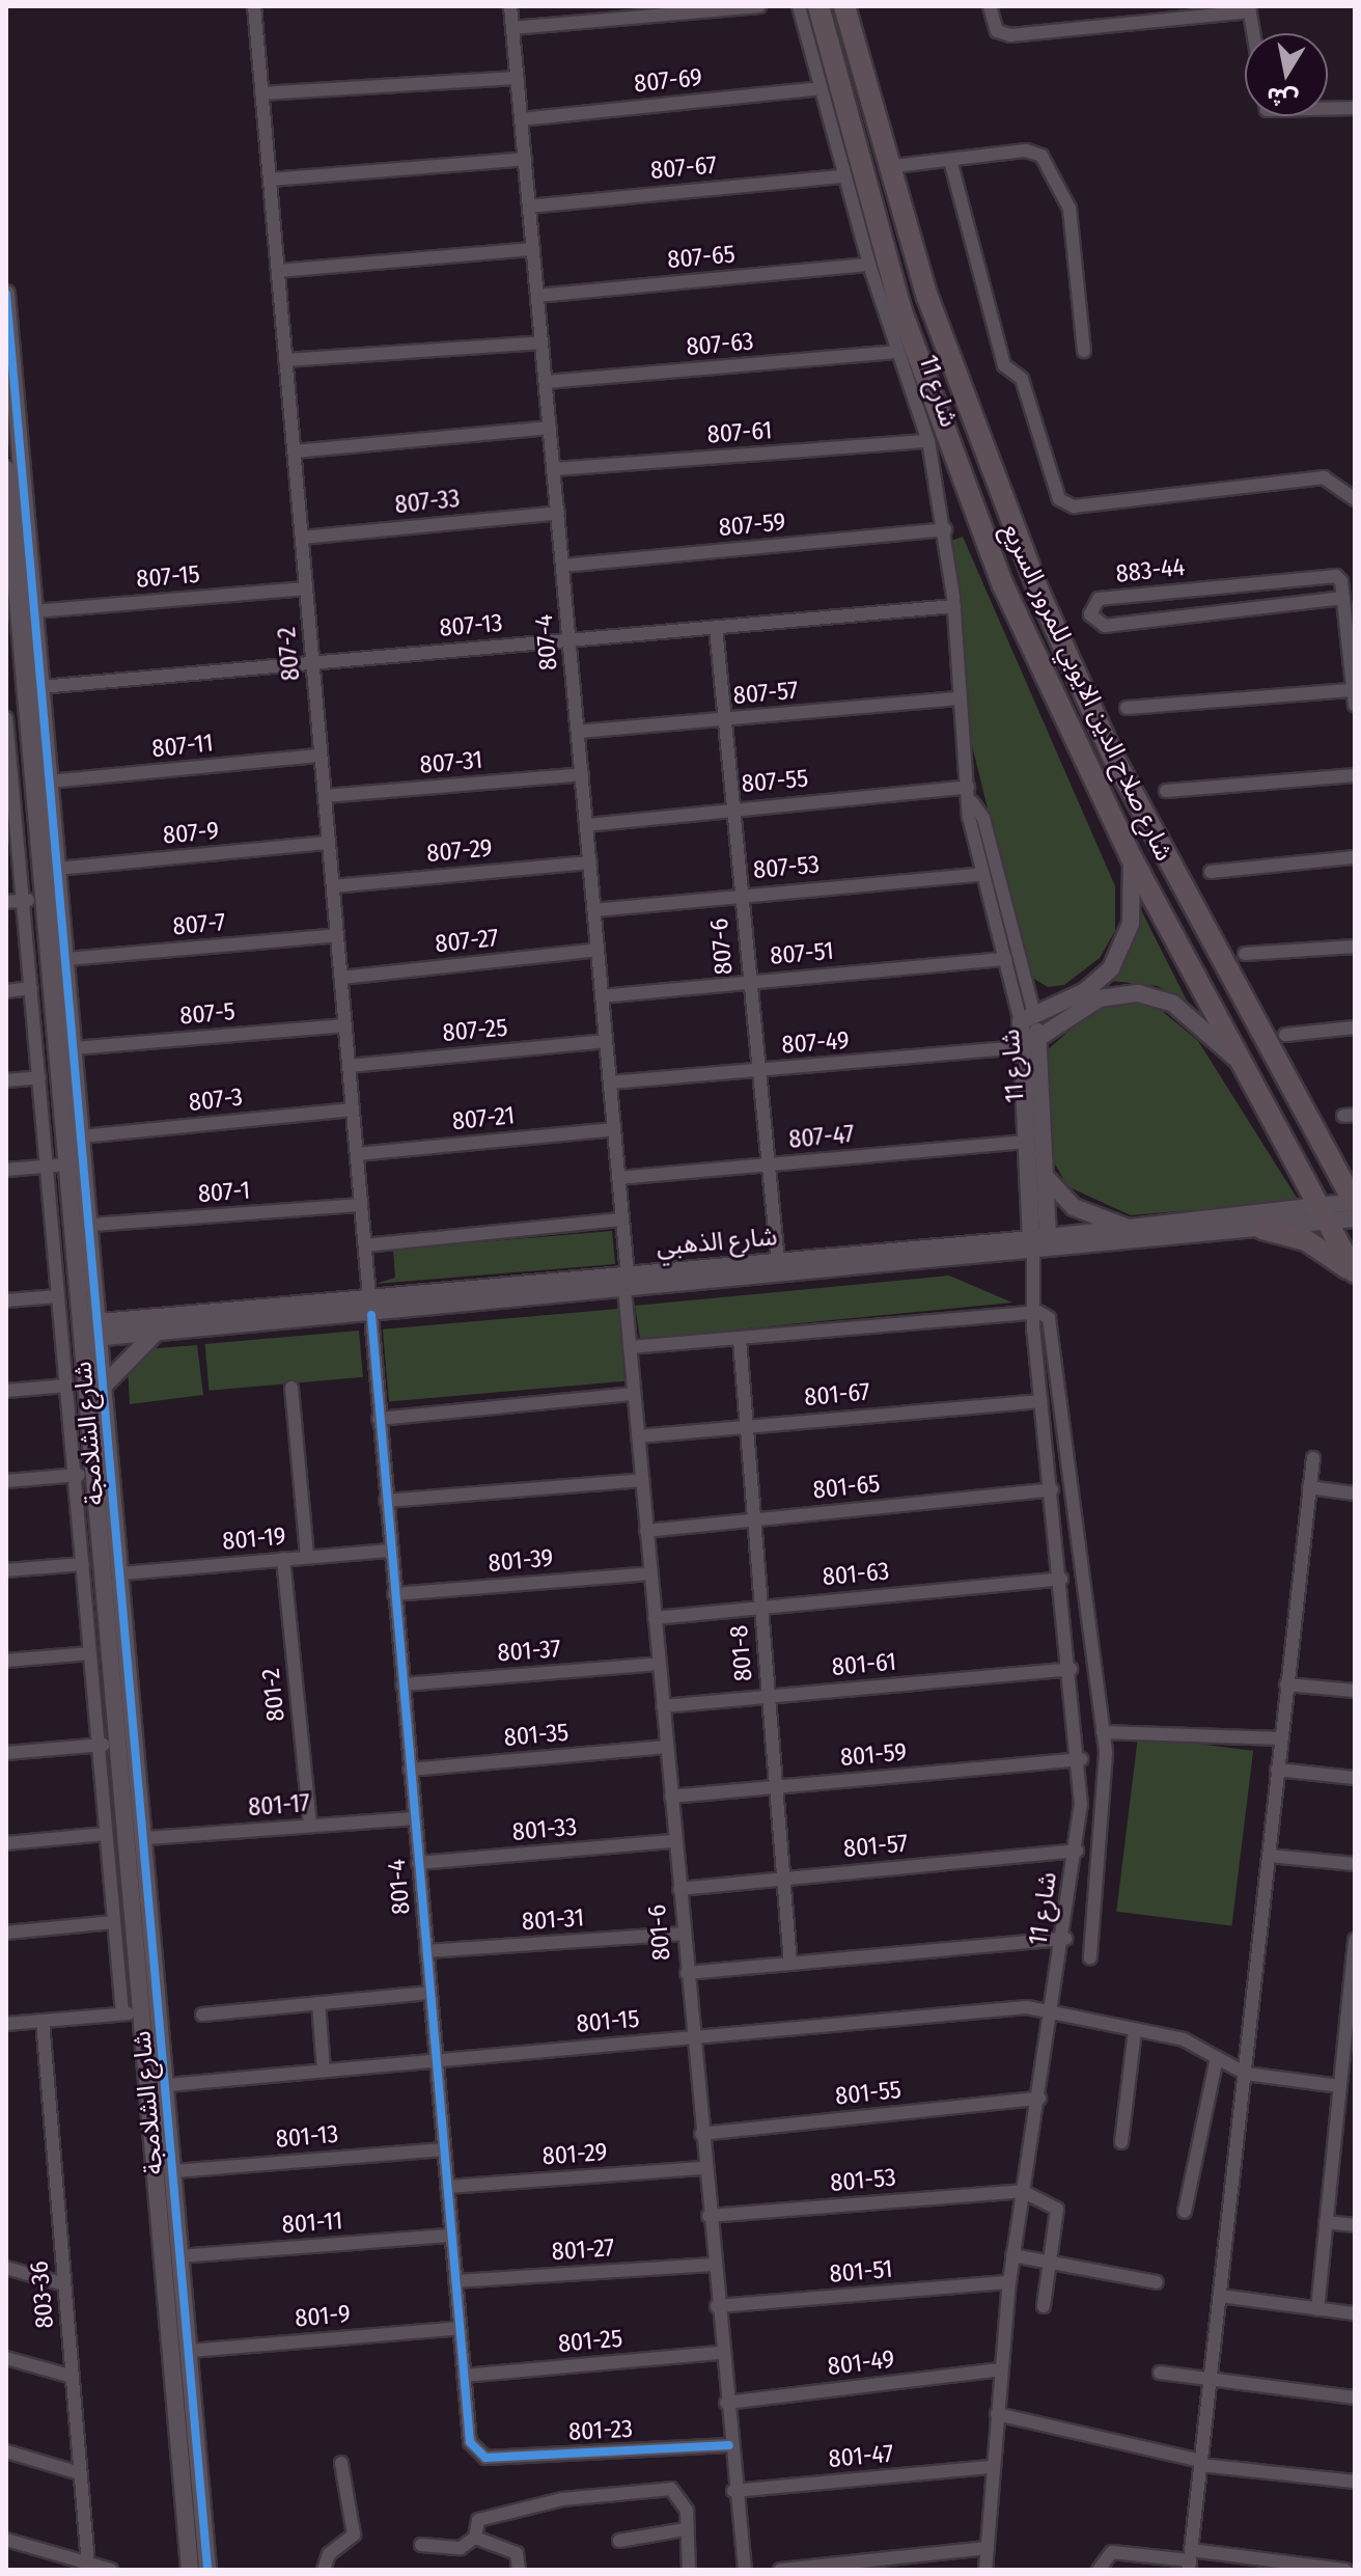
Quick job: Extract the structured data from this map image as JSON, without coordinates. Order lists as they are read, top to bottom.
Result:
{
  "streets": {
    "main road": ["شارع صلاح الدين الايوبي للمرور السريع"],
    "street": [
      "807-69",
      "807-67",
      "807-65",
      "807-63",
      "شارع 11",
      "807-61",
      "807-33",
      "807-59",
      "883-44",
      "807-15",
      "807-13",
      "807-4",
      "807-2",
      "807-57",
      "807-11",
      "807-31",
      "807-55",
      "807-9",
      "807-29",
      "807-53",
      "807-7",
      "807-27",
      "807-6",
      "807-51",
      "807-5",
      "807-25",
      "807-49",
      "807-3",
      "807-21",
      "807-47",
      "807-1",
      "شارع الذهبي",
      "801-67",
      "شارع الشلامجة",
      "801-65",
      "801-19",
      "801-39",
      "801-63",
      "801-37",
      "801-8",
      "801-61",
      "801-2",
      "801-35",
      "801-59",
      "801-17",
      "801-33",
      "801-57",
      "801-4",
      "801-31",
      "801-6",
      "801-15",
      "801-55",
      "801-13",
      "801-29",
      "801-53",
      "801-11",
      "801-27",
      "801-51",
      "803-36",
      "801-9",
      "801-25",
      "801-49",
      "801-23",
      "801-47"
    ]
  },
  "crossings": [
    ["807-69", "شارع 11"],
    ["807-69", "807-4"],
    ["807-67", "شارع 11"],
    ["807-67", "807-4"],
    ["807-65", "شارع 11"],
    ["807-65", "807-4"],
    ["807-63", "شارع 11"],
    ["807-63", "807-4"],
    ["شارع 11", "807-61"],
    ["شارع 11", "807-59"],
    ["شارع 11", "807-13"],
    ["شارع 11", "807-57"],
    ["شارع 11", "807-55"],
    ["شارع 11", "807-53"],
    ["شارع 11", "807-51"],
    ["شارع 11", "807-49"],
    ["شارع 11", "807-47"],
    ["شارع 11", "شارع الذهبي"],
    ["شارع 11", "801-67"],
    ["شارع 11", "801-65"],
    ["شارع 11", "801-63"],
    ["شارع 11", "801-61"],
    ["شارع 11", "801-59"],
    ["شارع 11", "801-57"],
    ["شارع 11", "801-15"],
    ["شارع 11", "801-55"],
    ["شارع 11", "801-53"],
    ["شارع 11", "801-51"],
    ["شارع 11", "801-49"],
    ["شارع 11", "801-47"],
    ["807-61", "807-4"],
    ["807-33", "807-4"],
    ["807-33", "807-2"],
    ["807-59", "807-4"],
    ["807-15", "807-2"],
    ["807-15", "شارع الشلامجة"],
    ["807-13", "807-4"],
    ["807-13", "807-2"],
    ["807-13", "807-6"],
    ["807-13", "شارع الشلامجة"],
    ["807-4", "807-57"],
    ["807-4", "807-31"],
    ["807-4", "807-55"],
    ["807-4", "807-29"],
    ["807-4", "807-53"],
    ["807-4", "807-27"],
    ["807-4", "807-51"],
    ["807-4", "807-25"],
    ["807-4", "807-49"],
    ["807-4", "807-21"],
    ["807-4", "807-47"],
    ["807-4", "شارع الذهبي"],
    ["807-4", "801-6"],
    ["807-2", "807-11"],
    ["807-2", "807-31"],
    ["807-2", "807-9"],
    ["807-2", "807-29"],
    ["807-2", "807-7"],
    ["807-2", "807-27"],
    ["807-2", "807-5"],
    ["807-2", "807-25"],
    ["807-2", "807-3"],
    ["807-2", "807-21"],
    ["807-2", "807-1"],
    ["807-2", "شارع الذهبي"],
    ["807-2", "801-4"],
    ["شارع صلاح الدين الايوبي للمرور السريع", "شارع الذهبي"],
    ["807-57", "807-6"],
    ["807-11", "شارع الشلامجة"],
    ["807-55", "807-6"],
    ["807-9", "شارع الشلامجة"],
    ["807-53", "807-6"],
    ["807-7", "شارع الشلامجة"],
    ["807-6", "807-51"],
    ["807-6", "807-49"],
    ["807-6", "807-47"],
    ["807-6", "شارع الذهبي"],
    ["807-5", "شارع الشلامجة"],
    ["807-3", "شارع الشلامجة"],
    ["807-1", "شارع الشلامجة"],
    ["شارع الذهبي", "شارع الشلامجة"],
    ["شارع الذهبي", "801-4"],
    ["شارع الذهبي", "801-6"],
    ["801-67", "801-8"],
    ["801-67", "801-6"],
    ["شارع الشلامجة", "801-19"],
    ["شارع الشلامجة", "801-17"],
    ["شارع الشلامجة", "801-15"],
    ["شارع الشلامجة", "801-13"],
    ["شارع الشلامجة", "801-11"],
    ["شارع الشلامجة", "801-9"],
    ["801-65", "801-8"],
    ["801-65", "801-6"],
    ["801-19", "801-2"],
    ["801-19", "801-4"],
    ["801-39", "801-4"],
    ["801-39", "801-6"],
    ["801-63", "801-8"],
    ["801-63", "801-6"],
    ["801-37", "801-4"],
    ["801-37", "801-6"],
    ["801-8", "801-61"],
    ["801-8", "801-59"],
    ["801-8", "801-57"],
    ["801-61", "801-6"],
    ["801-2", "801-17"],
    ["801-35", "801-4"],
    ["801-35", "801-6"],
    ["801-59", "801-6"],
    ["801-17", "801-4"],
    ["801-33", "801-4"],
    ["801-33", "801-6"],
    ["801-57", "801-6"],
    ["801-4", "801-31"],
    ["801-4", "801-15"],
    ["801-4", "801-13"],
    ["801-4", "801-29"],
    ["801-4", "801-11"],
    ["801-4", "801-27"],
    ["801-4", "801-9"],
    ["801-4", "801-25"],
    ["801-4", "801-23"],
    ["801-31", "801-6"],
    ["801-6", "801-15"],
    ["801-6", "801-55"],
    ["801-6", "801-29"],
    ["801-6", "801-53"],
    ["801-6", "801-27"],
    ["801-6", "801-51"],
    ["801-6", "801-25"],
    ["801-6", "801-49"],
    ["801-6", "801-23"],
    ["801-6", "801-47"]
  ],
  "north": "bottom"
}
